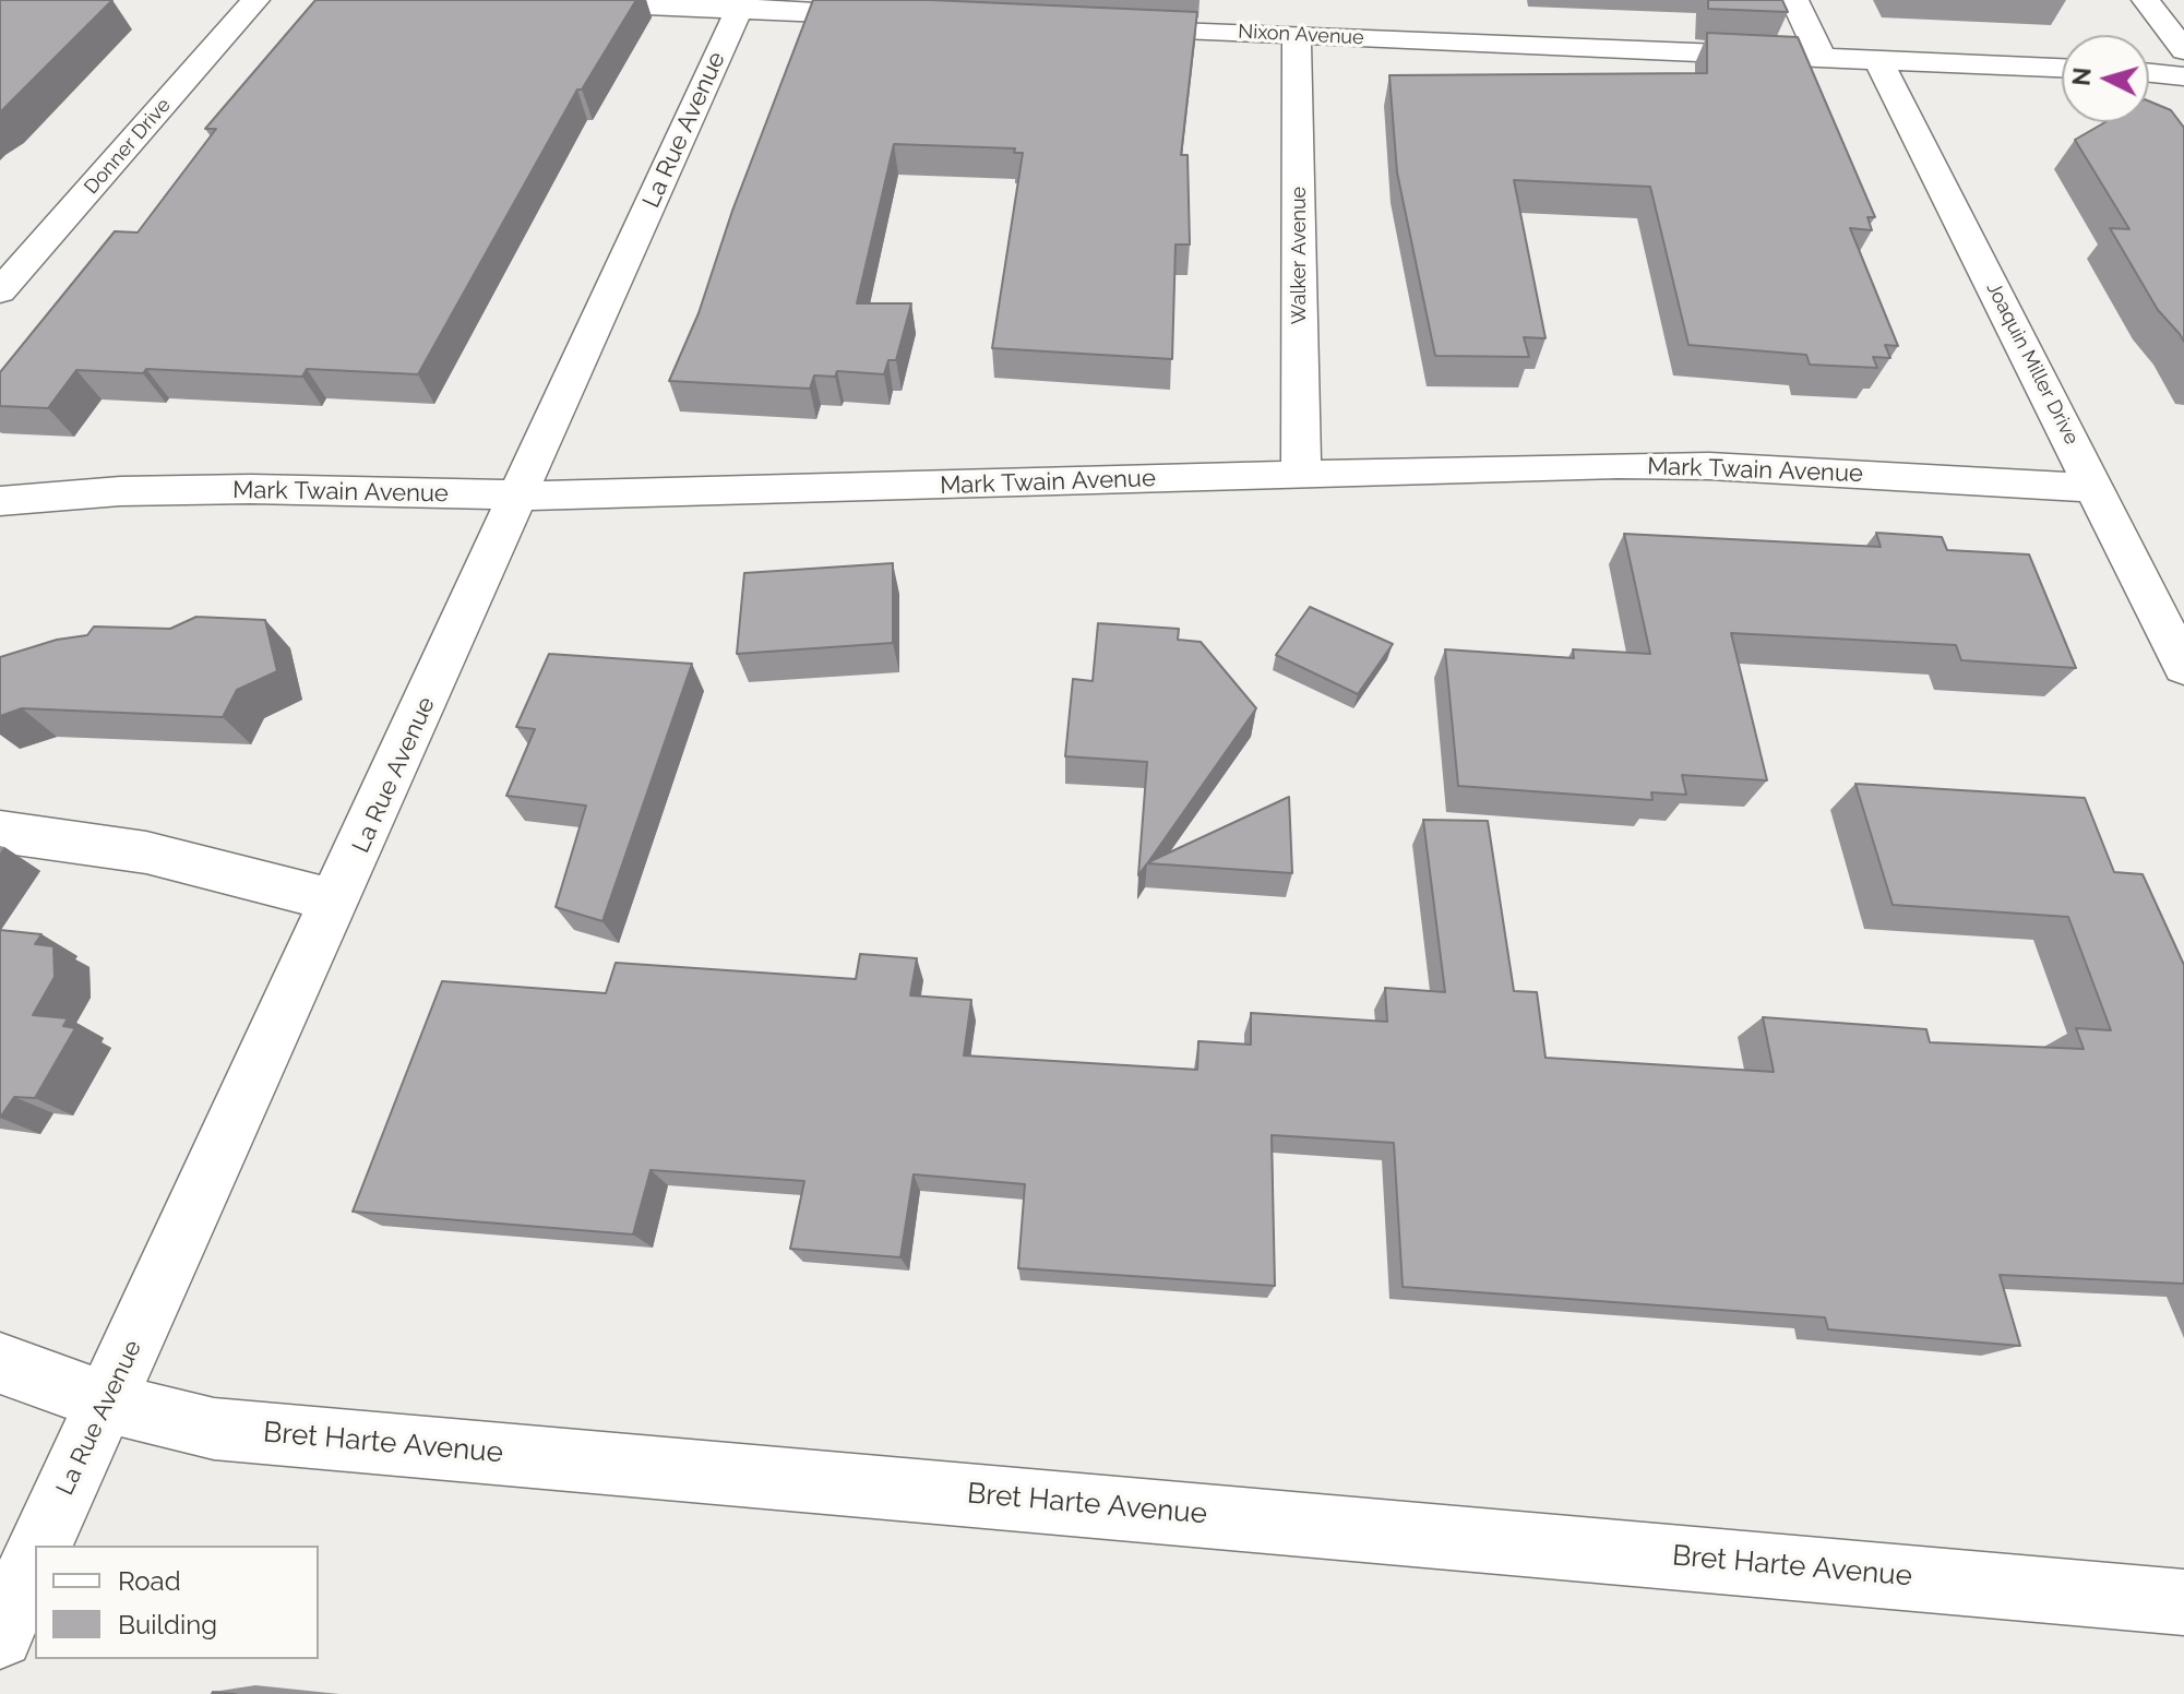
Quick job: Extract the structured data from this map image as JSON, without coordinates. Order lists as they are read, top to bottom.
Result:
{
  "streets": {
    "street": [
      "Nixon Avenue",
      "La Rue Avenue",
      "Donner Drive",
      "Walker Avenue",
      "Joaquin Miller Drive",
      "Mark Twain Avenue",
      "Bret Harte Avenue"
    ]
  },
  "crossings": [
    ["Nixon Avenue", "Walker Avenue"],
    ["Nixon Avenue", "Joaquin Miller Drive"],
    ["La Rue Avenue", "Mark Twain Avenue"],
    ["La Rue Avenue", "Bret Harte Avenue"],
    ["Walker Avenue", "Mark Twain Avenue"],
    ["Joaquin Miller Drive", "Mark Twain Avenue"]
  ],
  "legend": ["Road", "Building"],
  "north": "left"
}
